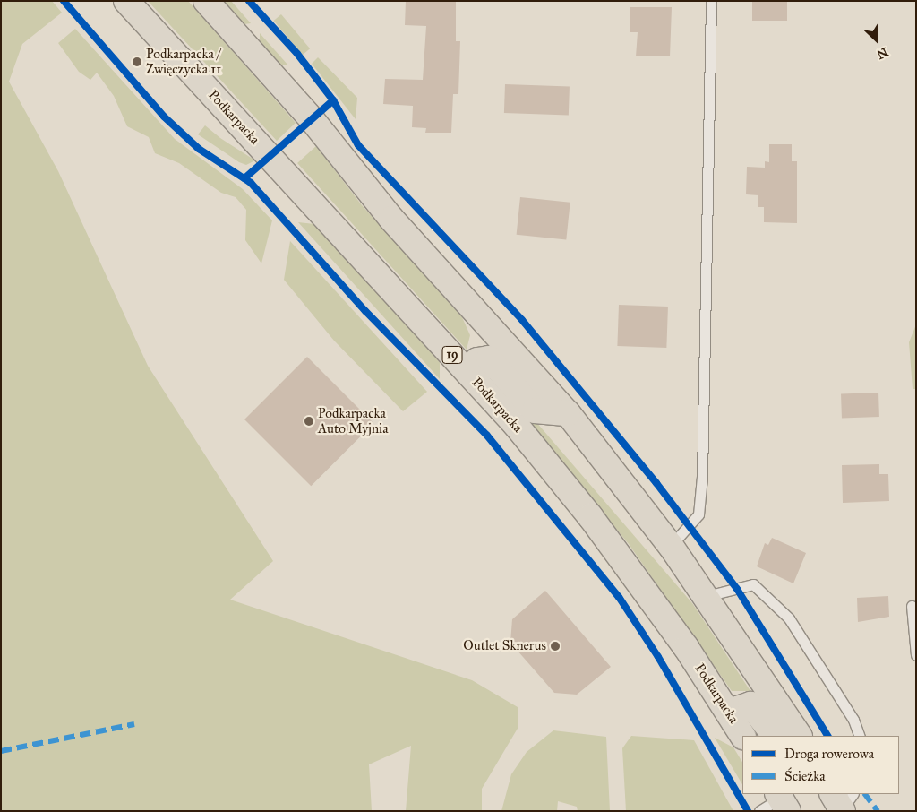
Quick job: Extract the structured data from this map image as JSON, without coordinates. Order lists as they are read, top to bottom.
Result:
{
  "streets": {
    "highway": ["Podkarpacka", "19"]
  },
  "places": ["Podkarpacka / Zwięczycka 11", "Podkarpacka Auto Myjnia", "Outlet Sknerus"],
  "legend": ["Droga rowerowa", "Ścieżka"],
  "north": "bottom right"
}
